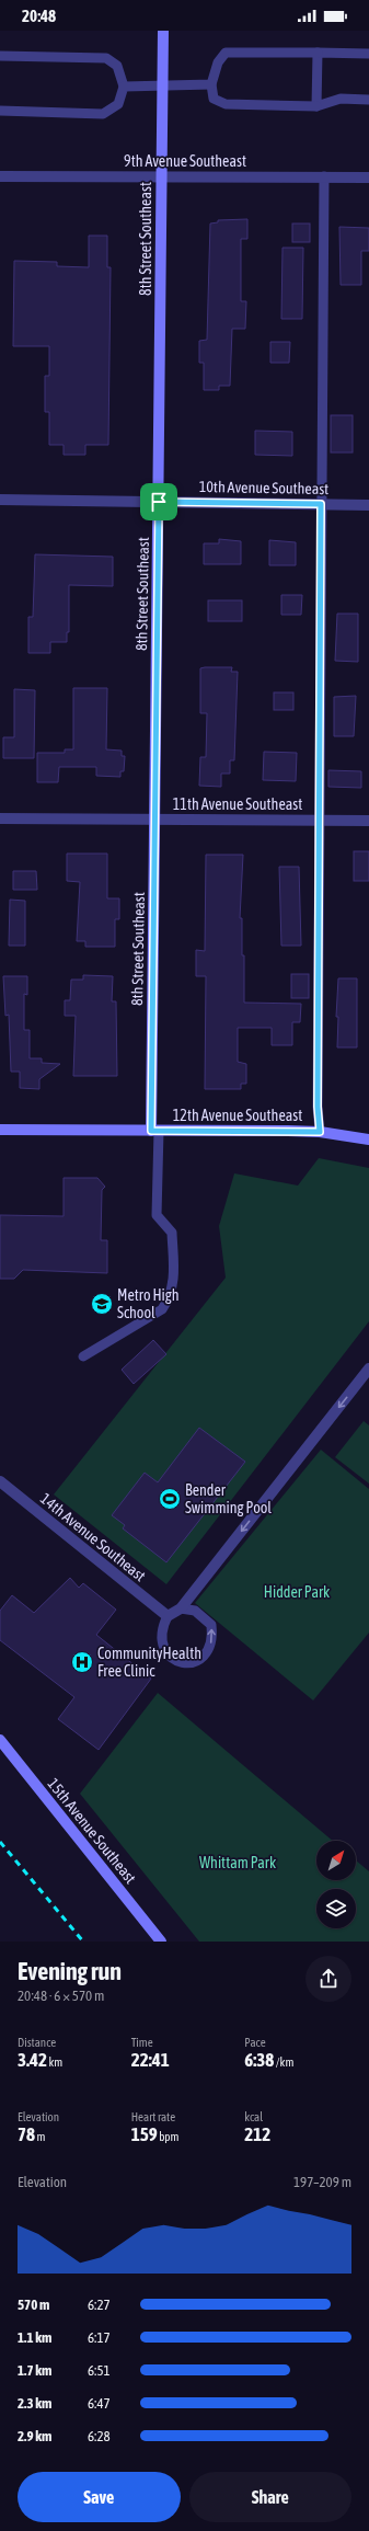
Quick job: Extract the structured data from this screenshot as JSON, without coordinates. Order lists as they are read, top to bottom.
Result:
{
  "streets": {
    "main road": ["8th Street Southeast", "12th Avenue Southeast", "15th Avenue Southeast"],
    "street": [
      "9th Avenue Southeast",
      "10th Avenue Southeast",
      "11th Avenue Southeast",
      "14th Avenue Southeast"
    ]
  },
  "crossings": [
    ["9th Avenue Southeast", "8th Street Southeast"],
    ["8th Street Southeast", "10th Avenue Southeast"],
    ["8th Street Southeast", "11th Avenue Southeast"],
    ["8th Street Southeast", "12th Avenue Southeast"]
  ],
  "parks": ["Hidder Park", "Whittam Park"],
  "places": {
    "school or university": ["Metro High School"],
    "sports": ["Bender Swimming Pool"],
    "hospital": ["CommunityHealth Free Clinic"]
  },
  "north": "top right",
  "page": {
    "status": "20:48",
    "heading": ["Evening run", "20:48 · 6 × 570 m"],
    "stats": [
      ["Distance", "3.42 km"],
      ["Time", "22:41"],
      ["Pace", "6:38 /km"],
      ["Elevation", "78 m"],
      ["Heart rate", "159 bpm"],
      ["kcal", "212"]
    ],
    "chart": ["Elevation", "197–209 m"],
    "list": [
      {
        "name": "570 m",
        "note": "6:27"
      },
      {
        "name": "1.1 km",
        "note": "6:17"
      },
      {
        "name": "1.7 km",
        "note": "6:51"
      },
      {
        "name": "2.3 km",
        "note": "6:47"
      },
      {
        "name": "2.9 km",
        "note": "6:28"
      }
    ],
    "buttons": ["Save", "Share"]
  }
}
